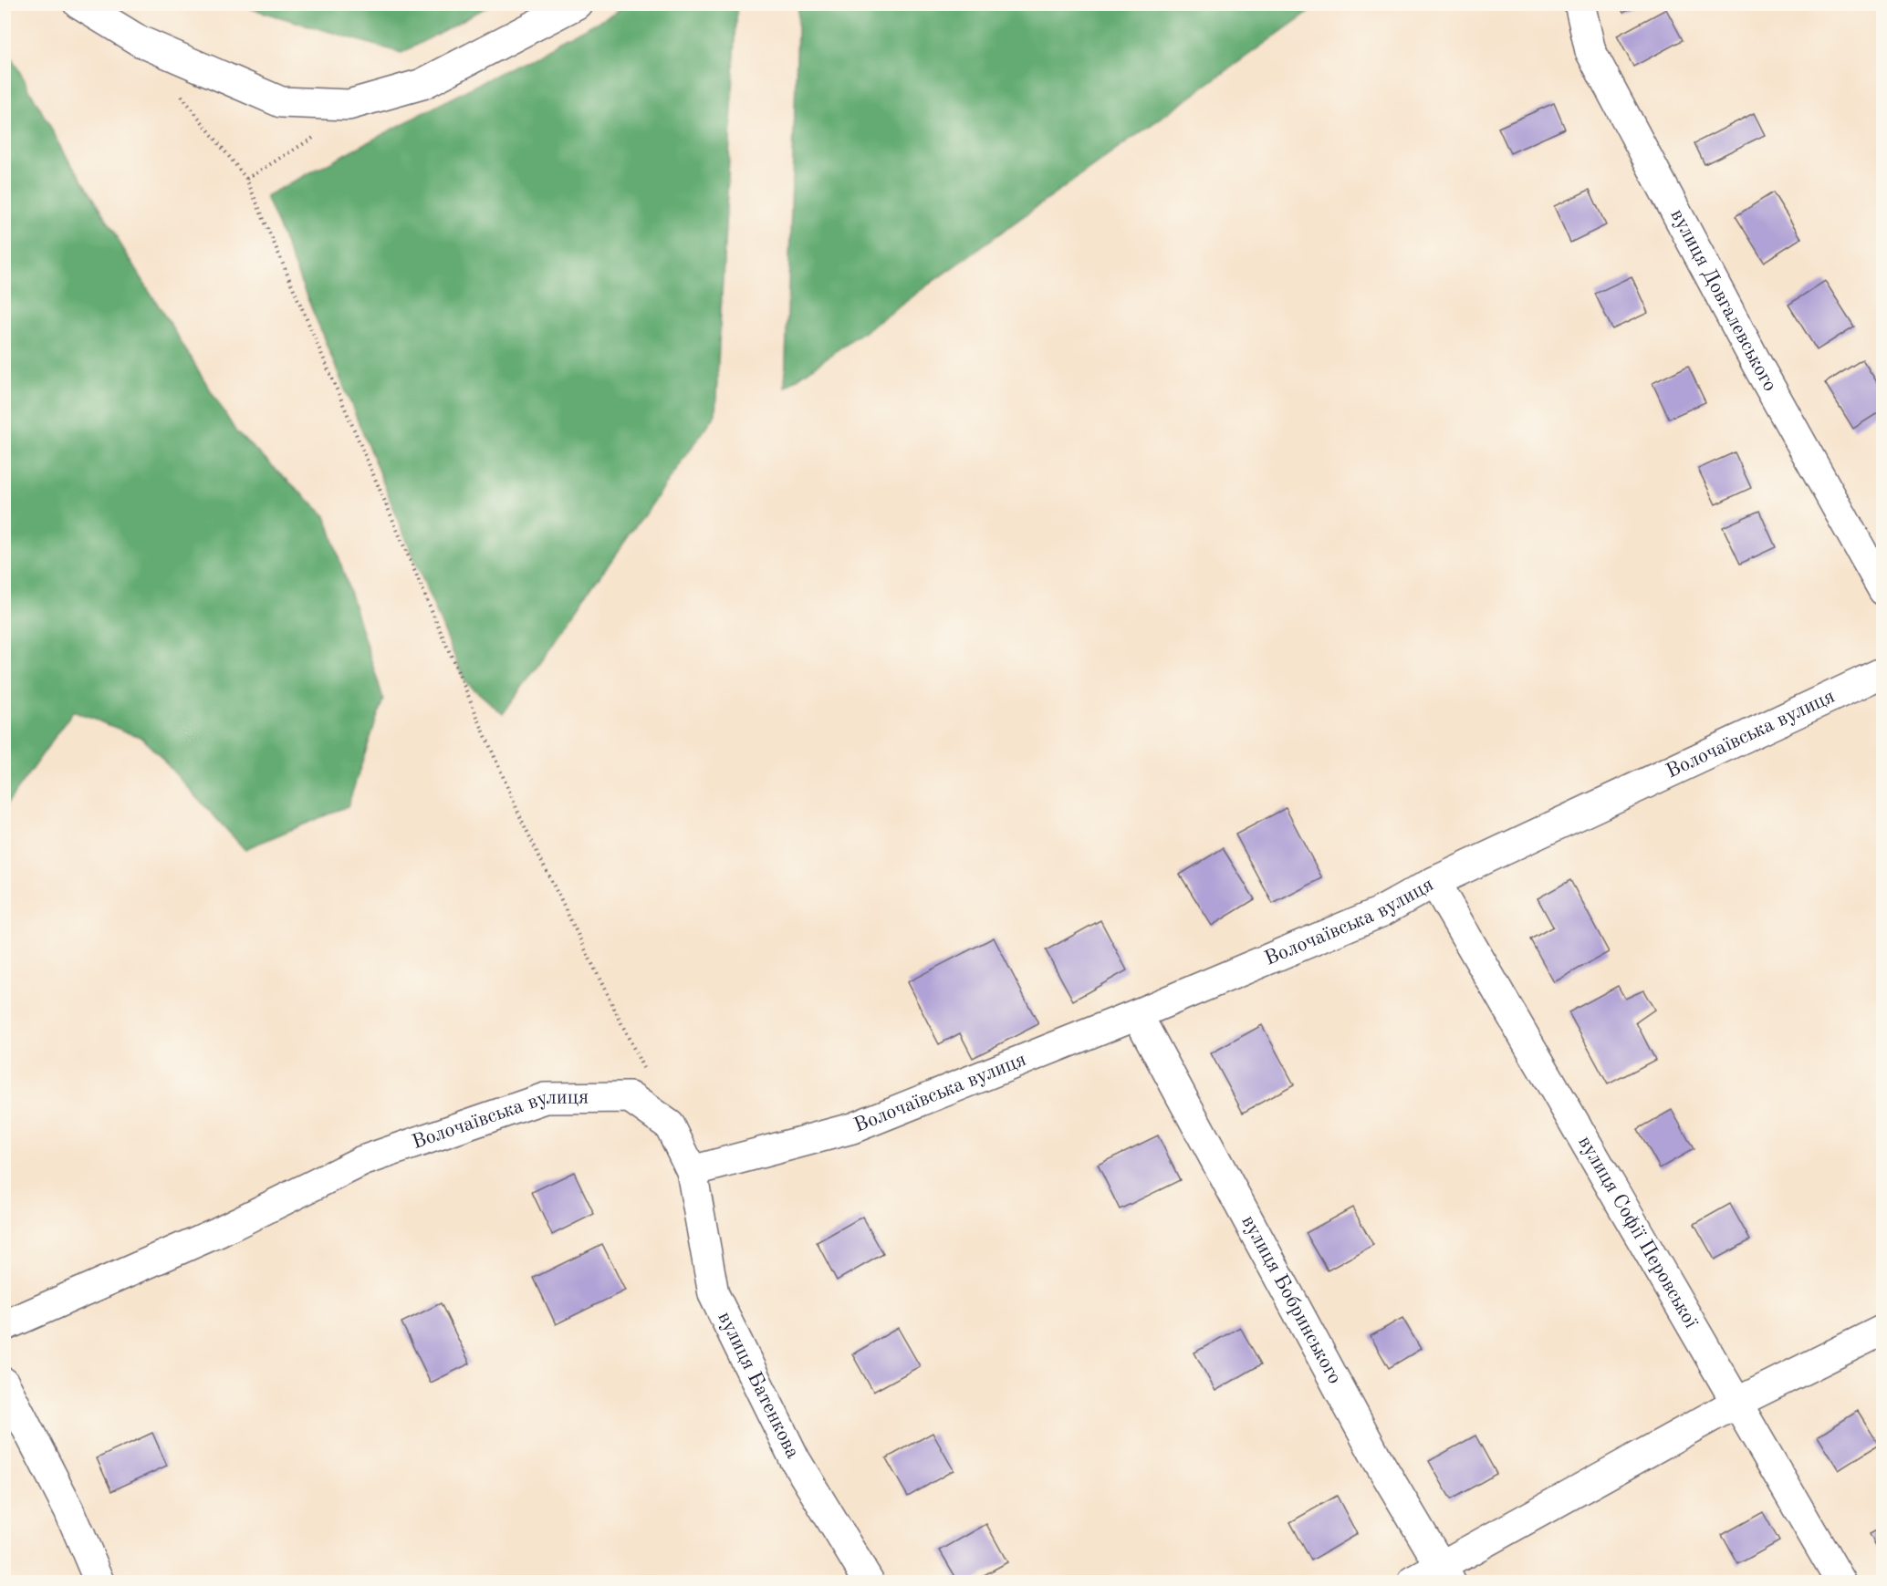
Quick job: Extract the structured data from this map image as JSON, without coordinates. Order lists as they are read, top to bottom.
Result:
{
  "streets": {
    "street": [
      "вулиця Довгалевського",
      "Волочаївська вулиця",
      "вулиця Софії Перовської",
      "вулиця Бобринського",
      "вулиця Батенкова"
    ]
  },
  "crossings": [
    ["Волочаївська вулиця", "вулиця Софії Перовської"],
    ["Волочаївська вулиця", "вулиця Бобринського"],
    ["Волочаївська вулиця", "вулиця Батенкова"]
  ]
}
